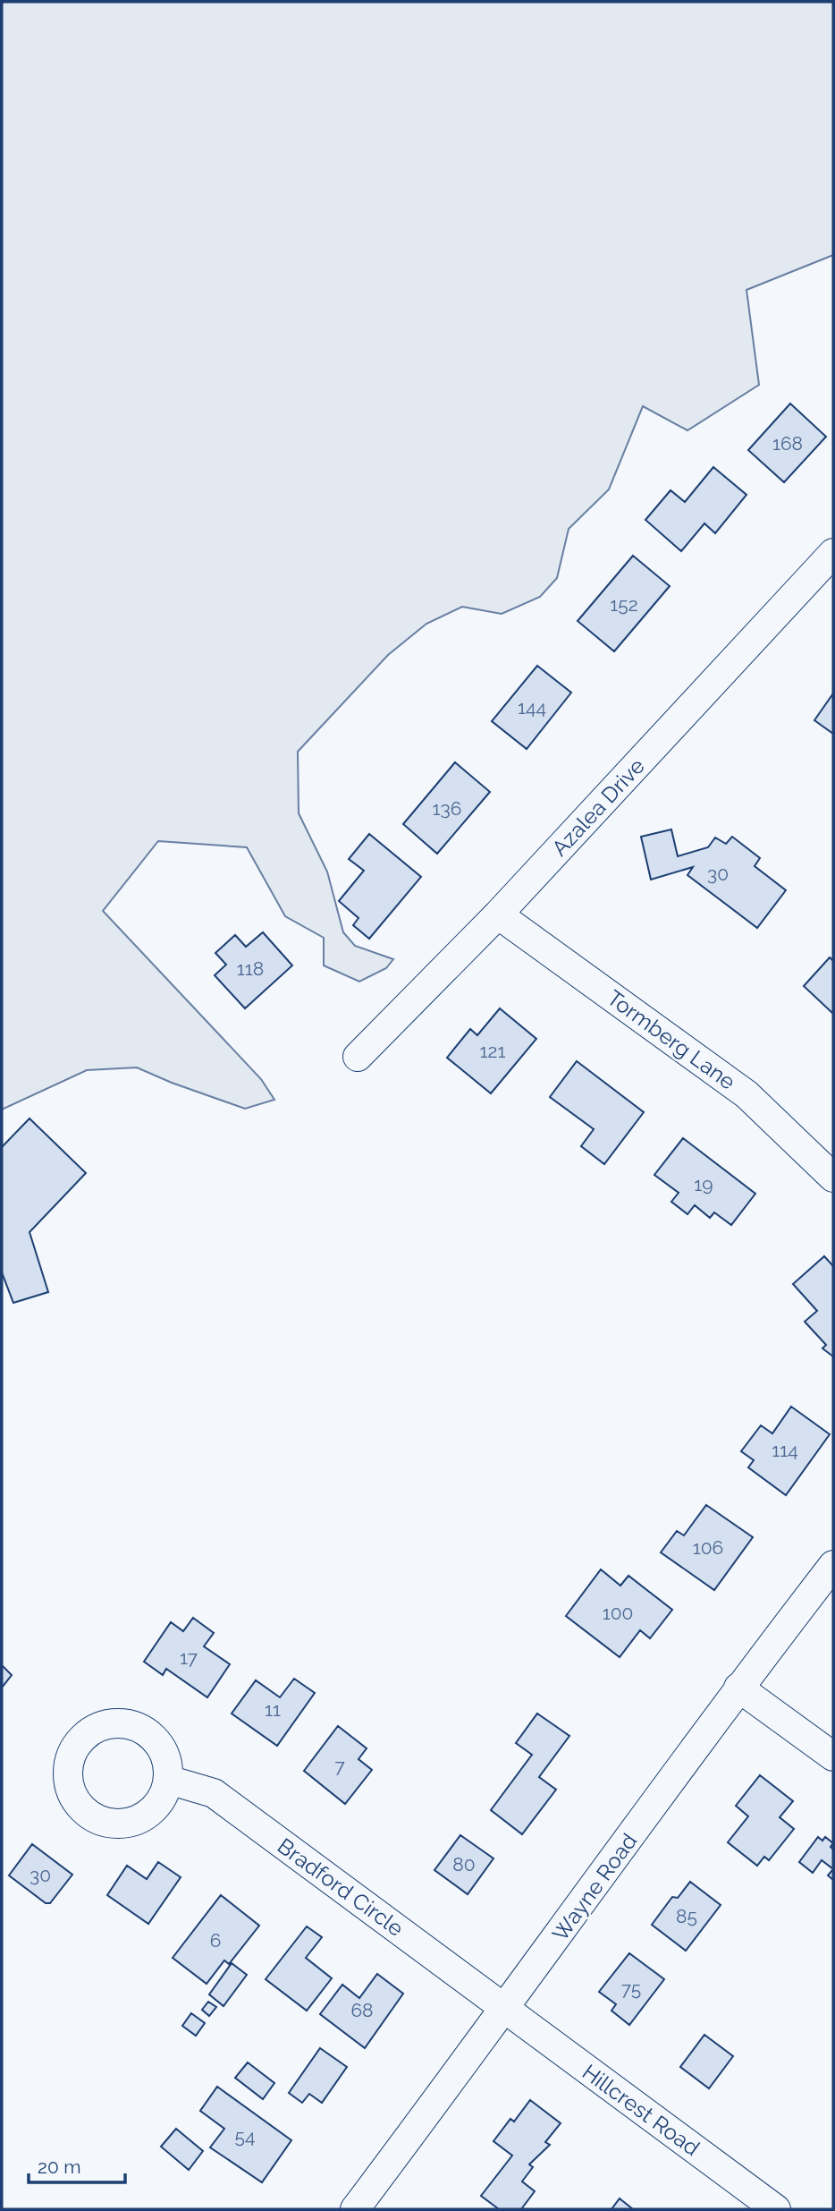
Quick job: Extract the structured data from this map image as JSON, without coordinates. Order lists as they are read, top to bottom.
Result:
{
  "streets": {
    "street": [
      "Azalea Drive",
      "Tormberg Lane",
      "Bradford Circle",
      "Wayne Road",
      "Hillcrest Road"
    ]
  },
  "crossings": [
    ["Azalea Drive", "Tormberg Lane"],
    ["Bradford Circle", "Wayne Road"],
    ["Bradford Circle", "Hillcrest Road"],
    ["Wayne Road", "Hillcrest Road"]
  ],
  "house_numbers": [
    "168",
    "152",
    "144",
    "136",
    "30",
    "118",
    "121",
    "19",
    "114",
    "106",
    "100",
    "17",
    "11",
    "7",
    "80",
    "30",
    "85",
    "6",
    "75",
    "68",
    "54"
  ],
  "scale_bar": "20 m"
}
